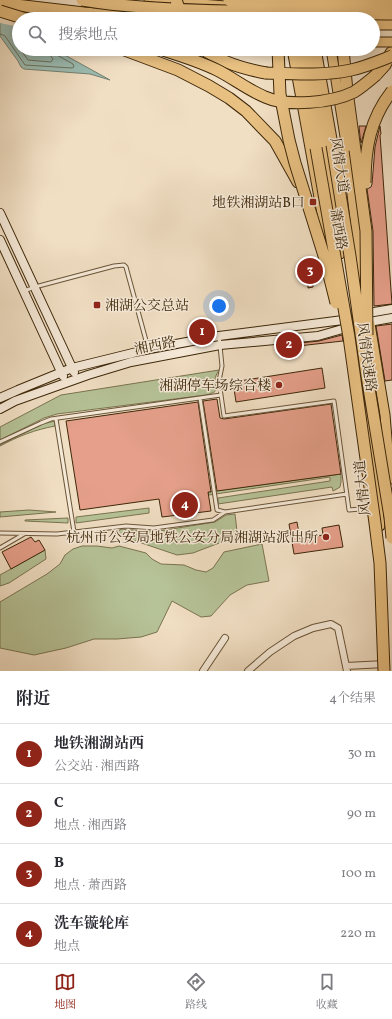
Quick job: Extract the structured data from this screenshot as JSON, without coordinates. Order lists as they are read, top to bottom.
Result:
{
  "streets": {
    "highway": ["风情快速路"],
    "main road": ["风情大道", "萧西路"],
    "street": ["湘西路"]
  },
  "crossings": [
    ["风情大道", "萧西路"],
    ["风情大道", "湘西路"],
    ["风情大道", "风情快速路"],
    ["萧西路", "湘西路"]
  ],
  "places": {
    "transit": ["地铁湘湖站B口", "湘湖公交总站"],
    "other": ["湘湖停车场综合楼", "杭州市公安局地铁公安分局湘湖站派出所"]
  },
  "page": {
    "search": "搜索地点",
    "pins": [
      "3",
      "1",
      "2",
      "4"
    ],
    "heading": ["附近", "4个结果"],
    "list": [
      {
        "mark": "1",
        "name": "地铁湘湖站西",
        "note": "公交站 · 湘西路",
        "value": "30 m"
      },
      {
        "mark": "2",
        "name": "C",
        "note": "地点 · 湘西路",
        "value": "90 m"
      },
      {
        "mark": "3",
        "name": "B",
        "note": "地点 · 萧西路",
        "value": "100 m"
      },
      {
        "mark": "4",
        "name": "洗车镟轮库",
        "note": "地点",
        "value": "220 m"
      }
    ],
    "nav": ["地图", "路线", "收藏"]
  }
}
